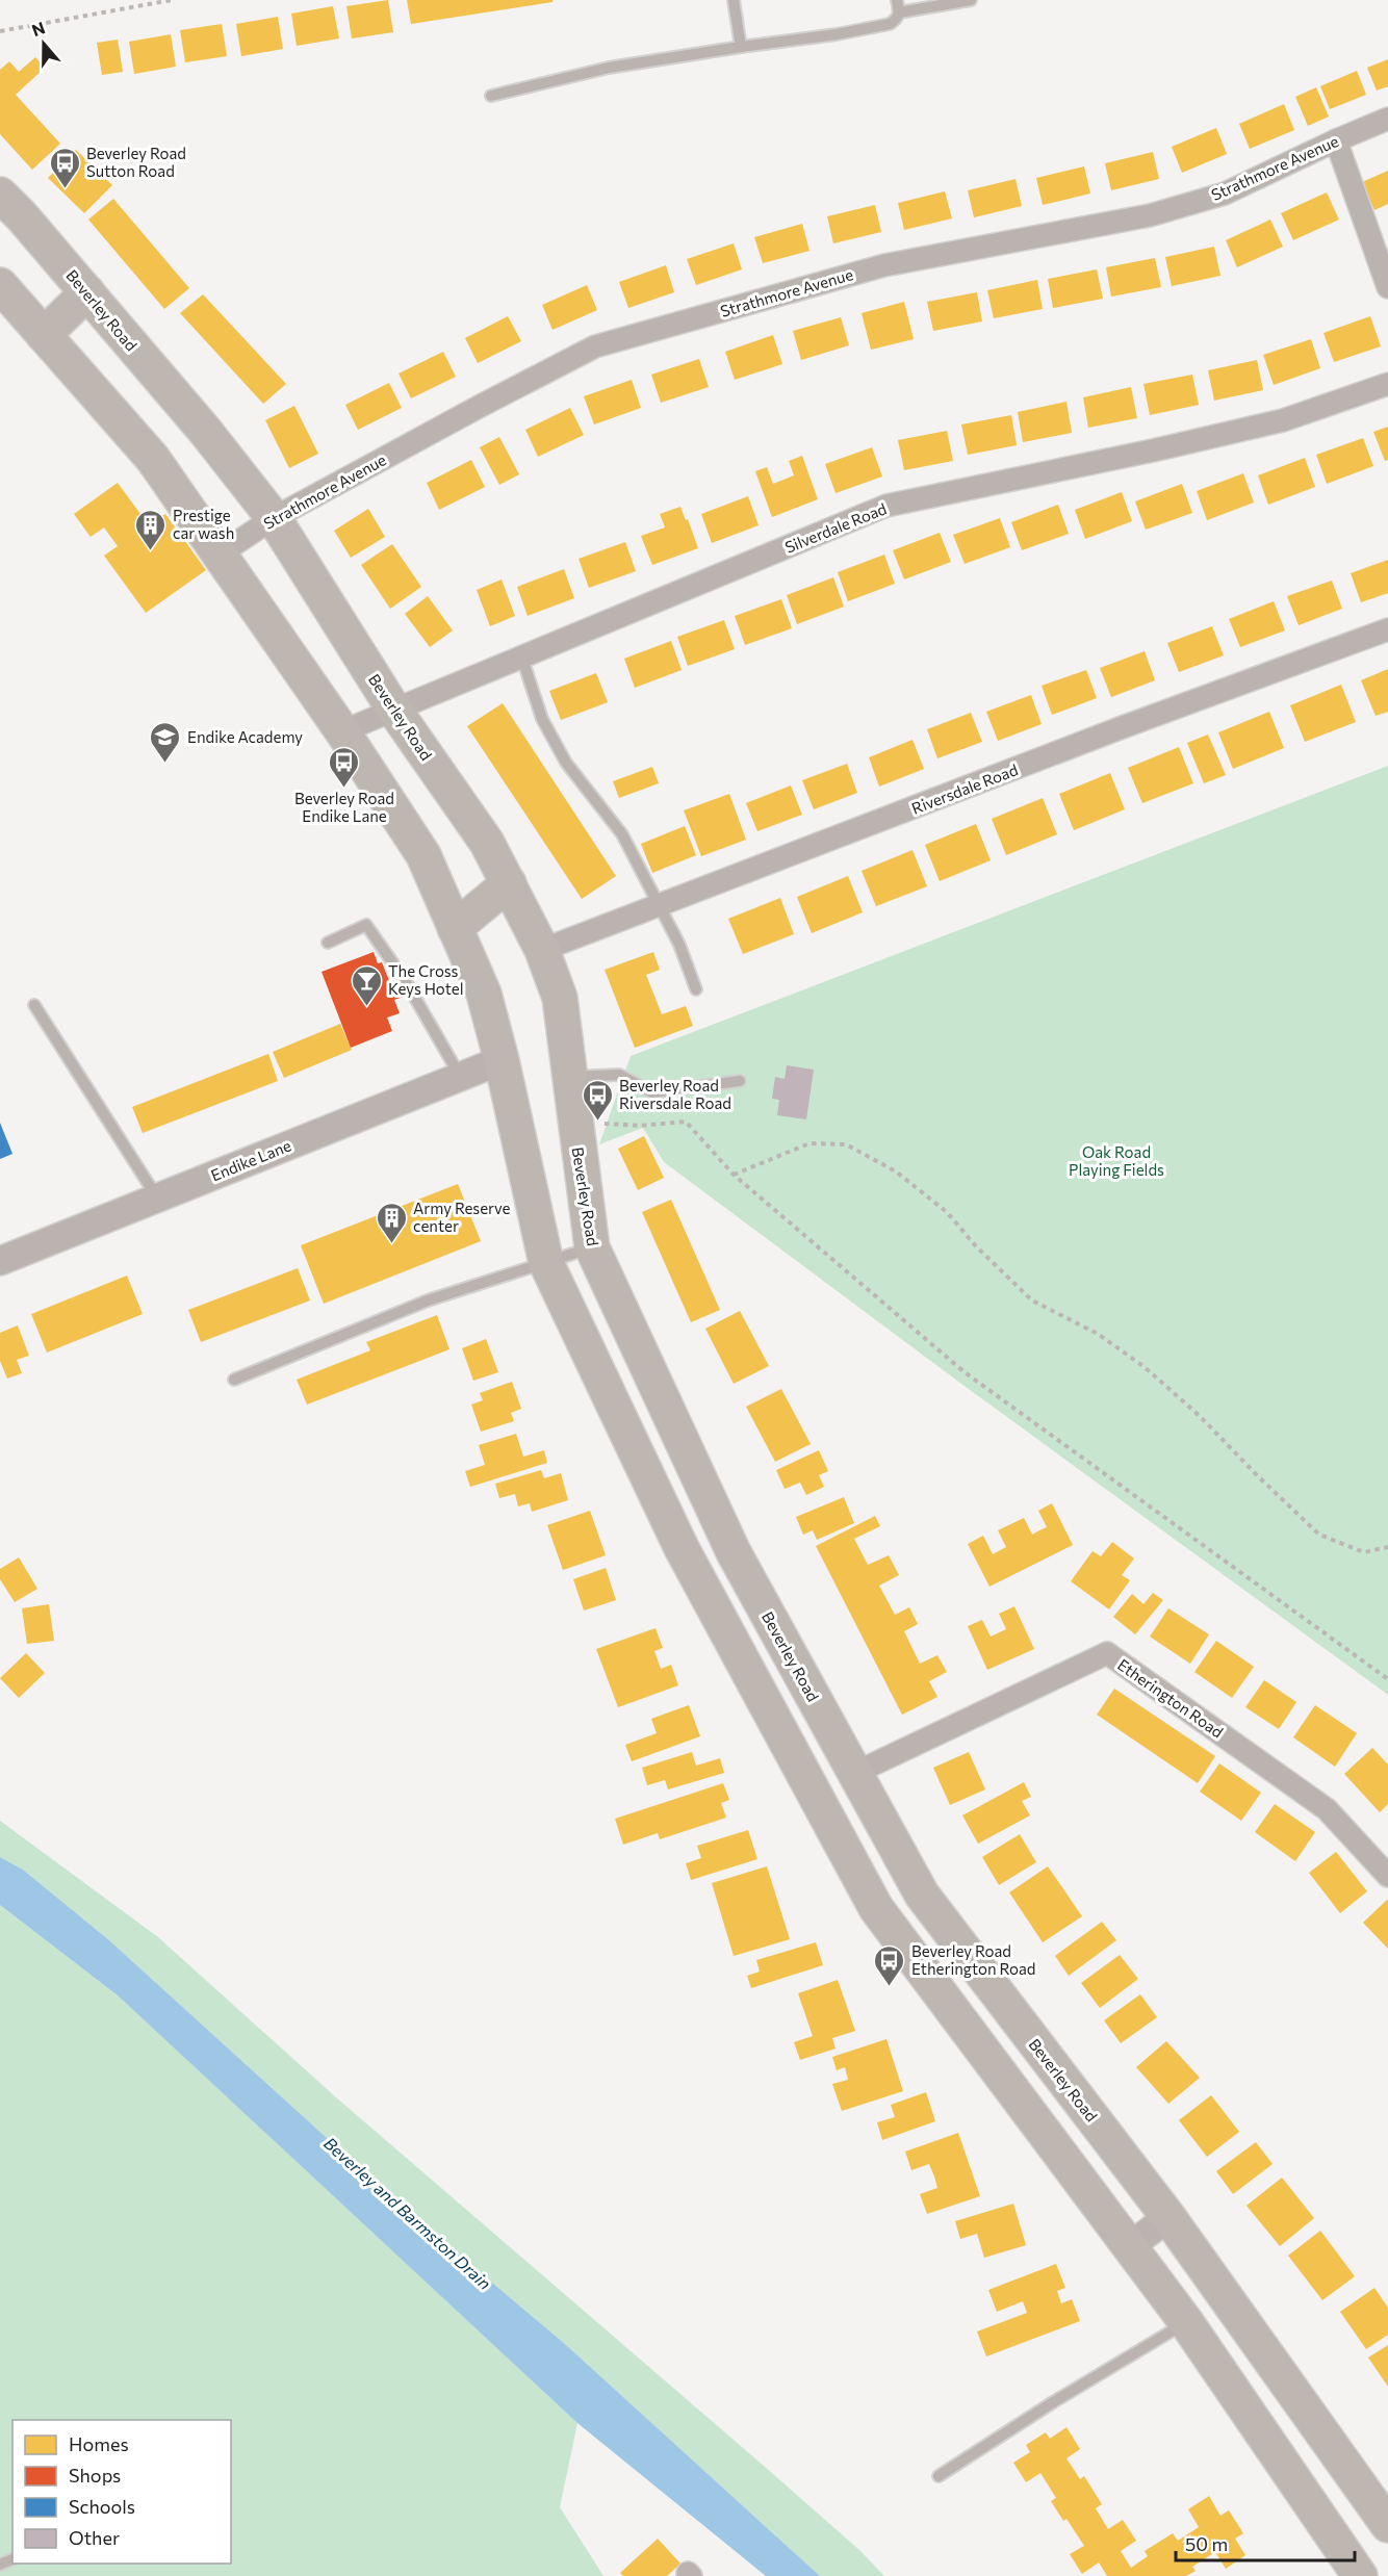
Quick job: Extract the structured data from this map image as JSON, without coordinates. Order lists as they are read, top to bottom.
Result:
{
  "streets": {
    "main road": ["Beverley Road"],
    "street": [
      "Strathmore Avenue",
      "Silverdale Road",
      "Riversdale Road",
      "Endike Lane",
      "Etherington Road"
    ]
  },
  "crossings": [
    ["Strathmore Avenue", "Beverley Road"],
    ["Beverley Road", "Silverdale Road"],
    ["Beverley Road", "Riversdale Road"],
    ["Beverley Road", "Etherington Road"]
  ],
  "water": ["Beverley and Barmston Drain"],
  "parks": ["Oak Road Playing Fields"],
  "places": {
    "bus stop": [
      "Beverley Road Sutton Road",
      "Beverley Road Endike Lane",
      "Beverley Road Riversdale Road",
      "Beverley Road Etherington Road"
    ],
    "building": ["Prestige car wash", "Army Reserve center"],
    "school or university": ["Endike Academy"],
    "bar": ["The Cross Keys Hotel"]
  },
  "legend": [
    "Homes",
    "Shops",
    "Schools",
    "Other"
  ],
  "scale_bar": "50 m",
  "north": "top"
}
